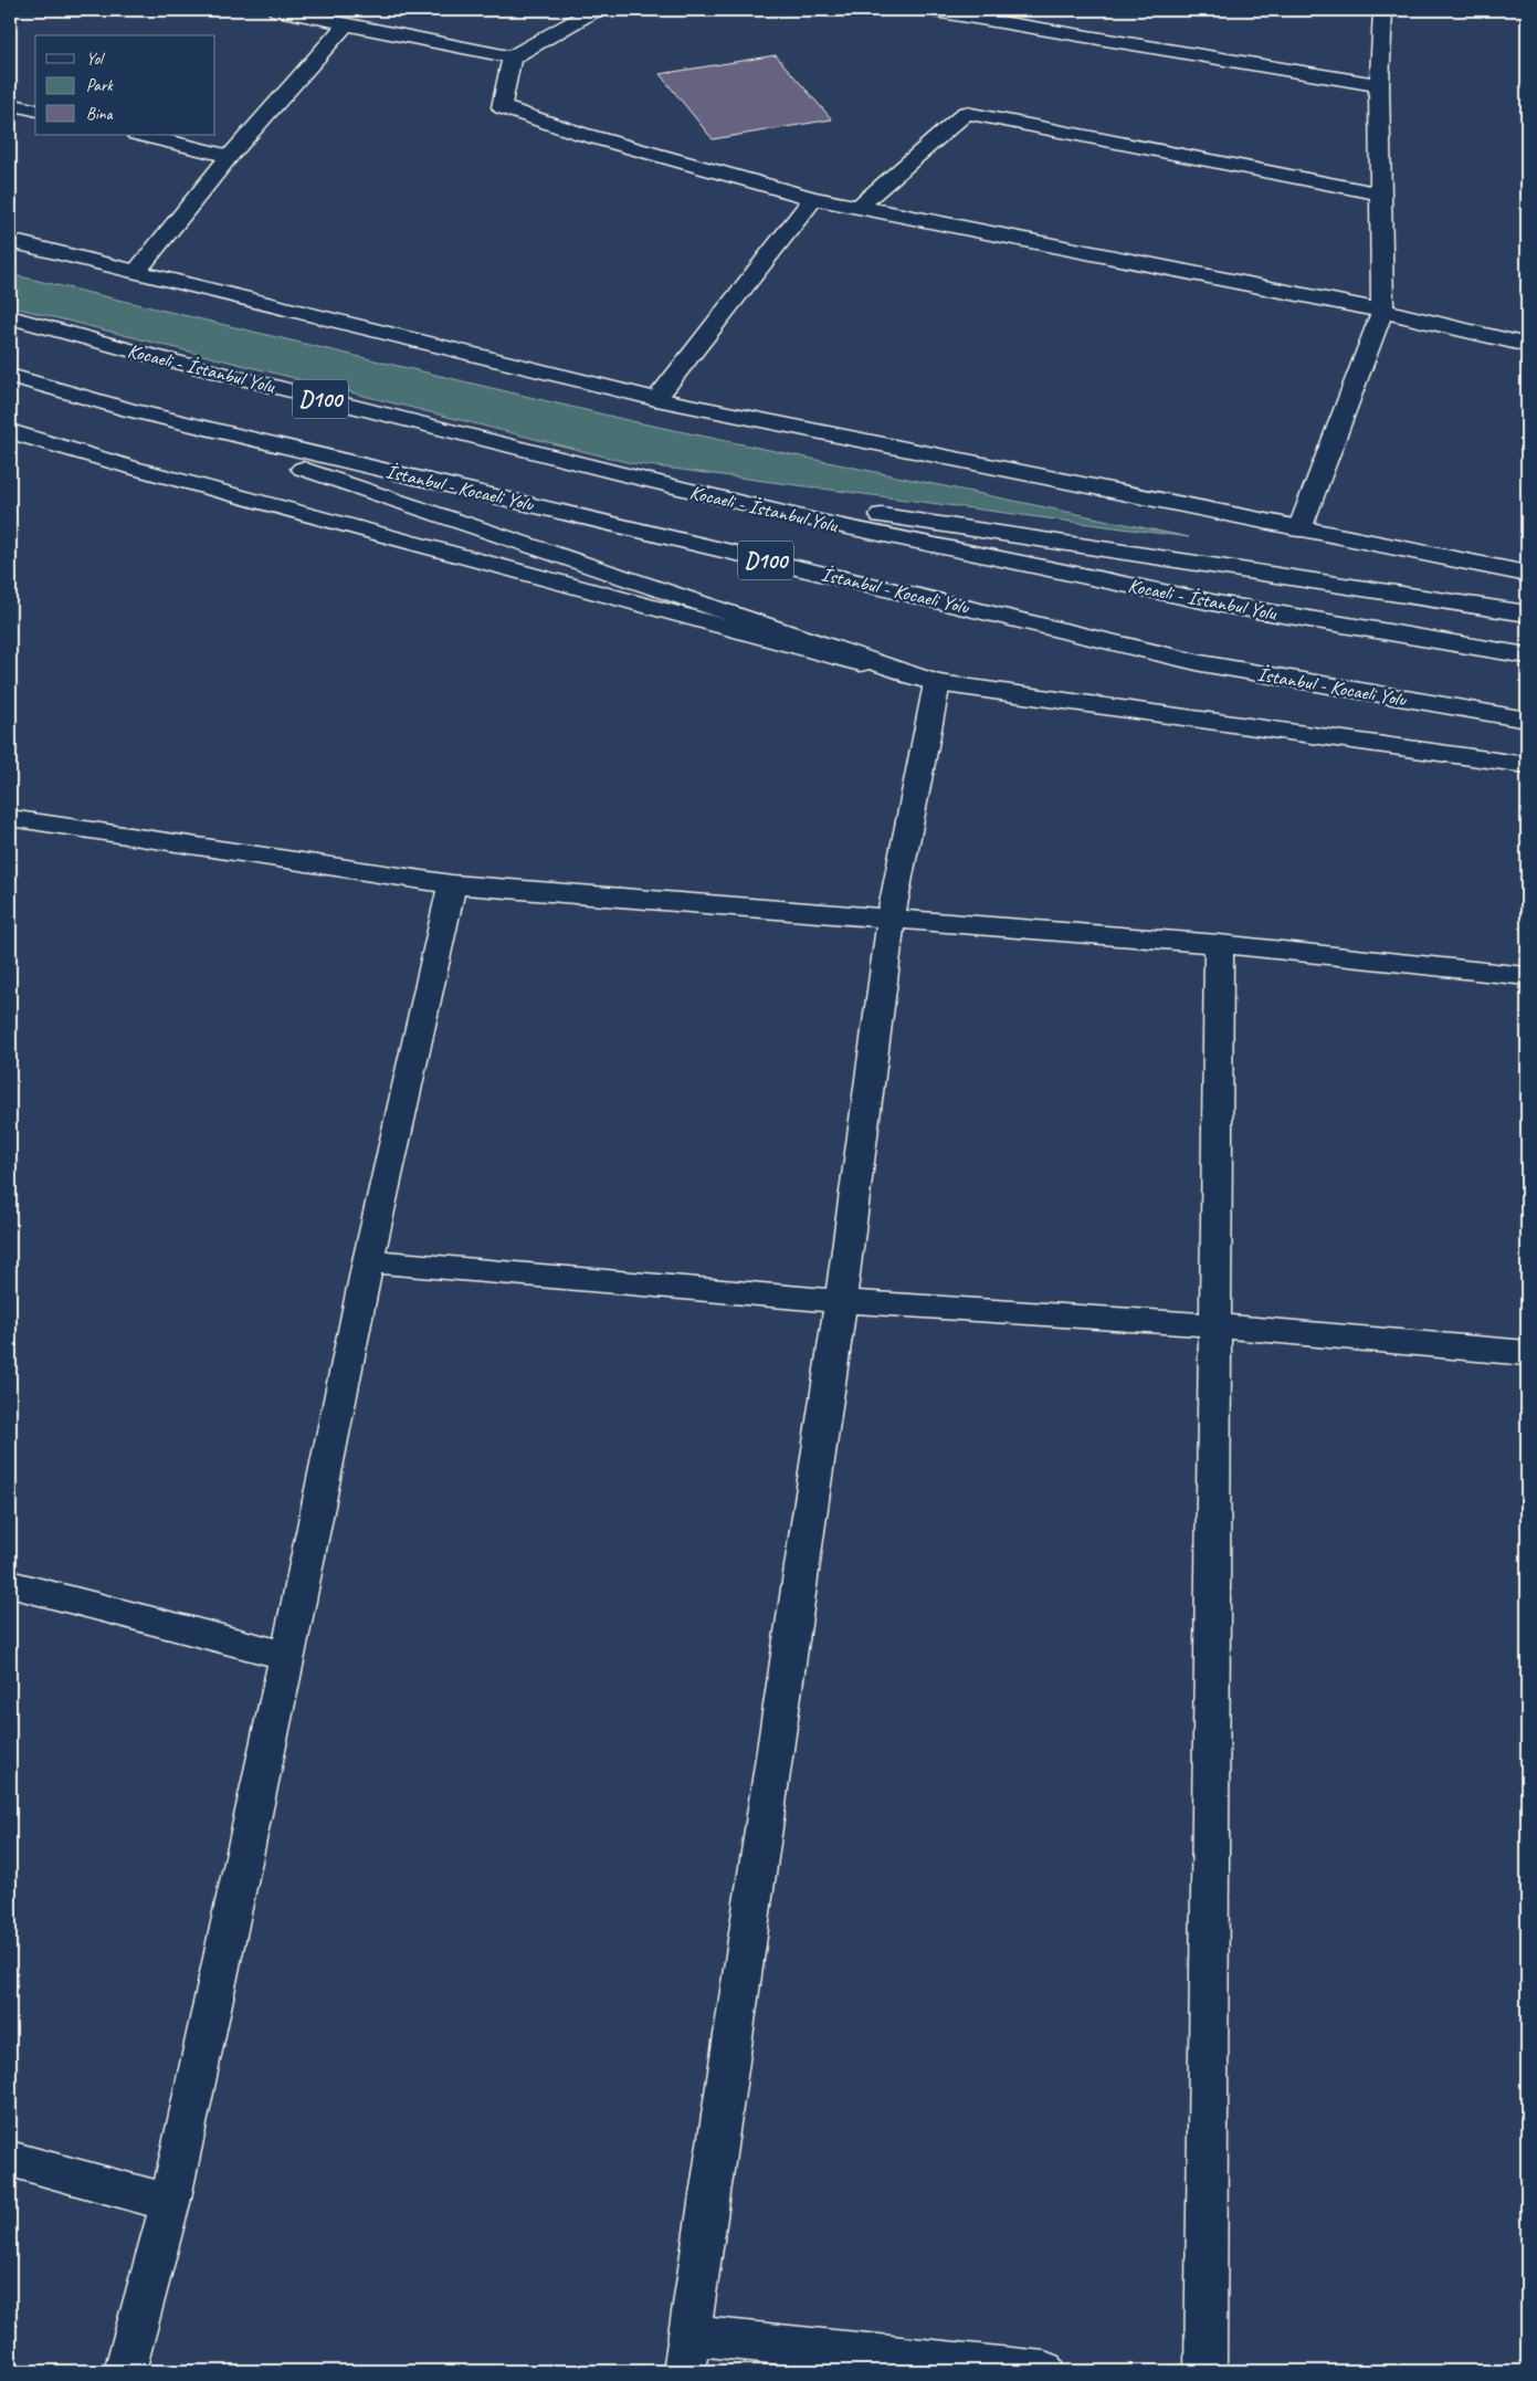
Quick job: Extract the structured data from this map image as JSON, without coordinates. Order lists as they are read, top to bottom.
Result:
{
  "streets": {
    "main road": ["Kocaeli - İstanbul Yolu", "D100", "İstanbul - Kocaeli Yolu"]
  },
  "legend": ["Yol", "Park", "Bina"]
}
